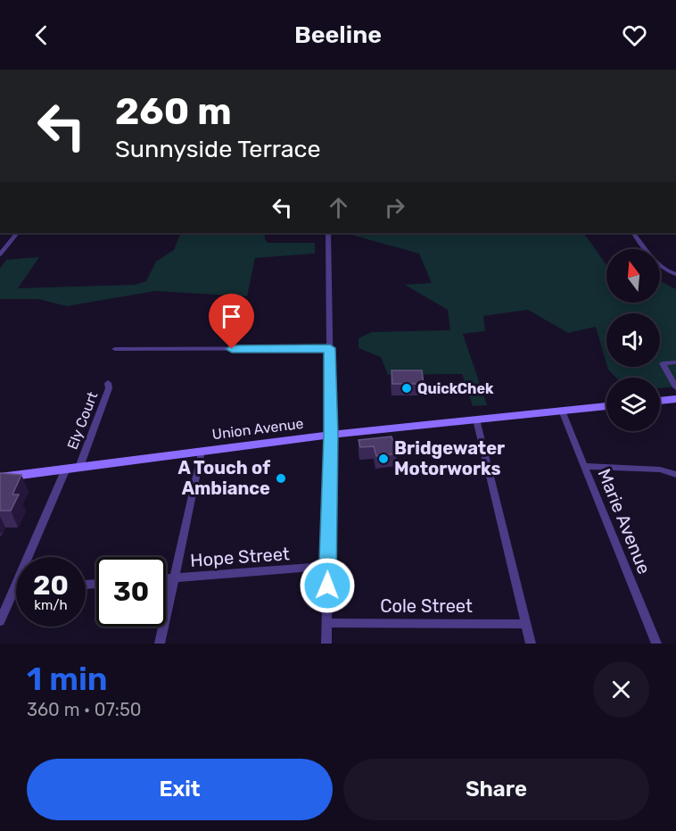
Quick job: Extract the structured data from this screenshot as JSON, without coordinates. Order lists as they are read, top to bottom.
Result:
{
  "streets": {
    "street": [
      "Ely Court",
      "Union Avenue",
      "Marie Avenue",
      "Hope Street",
      "Cole Street"
    ]
  },
  "crossings": [
    ["Ely Court", "Union Avenue"],
    ["Union Avenue", "Marie Avenue"]
  ],
  "places": ["QuickChek", "Bridgewater Motorworks", "A Touch of Ambiance"],
  "north": "top",
  "page": {
    "header": "Beeline",
    "turn": ["260 m", "Sunnyside Terrace"],
    "speed": "20 km/h",
    "limit": "30",
    "heading": ["1 min", "360 m · 07:50"],
    "buttons": ["Exit", "Share"]
  }
}
